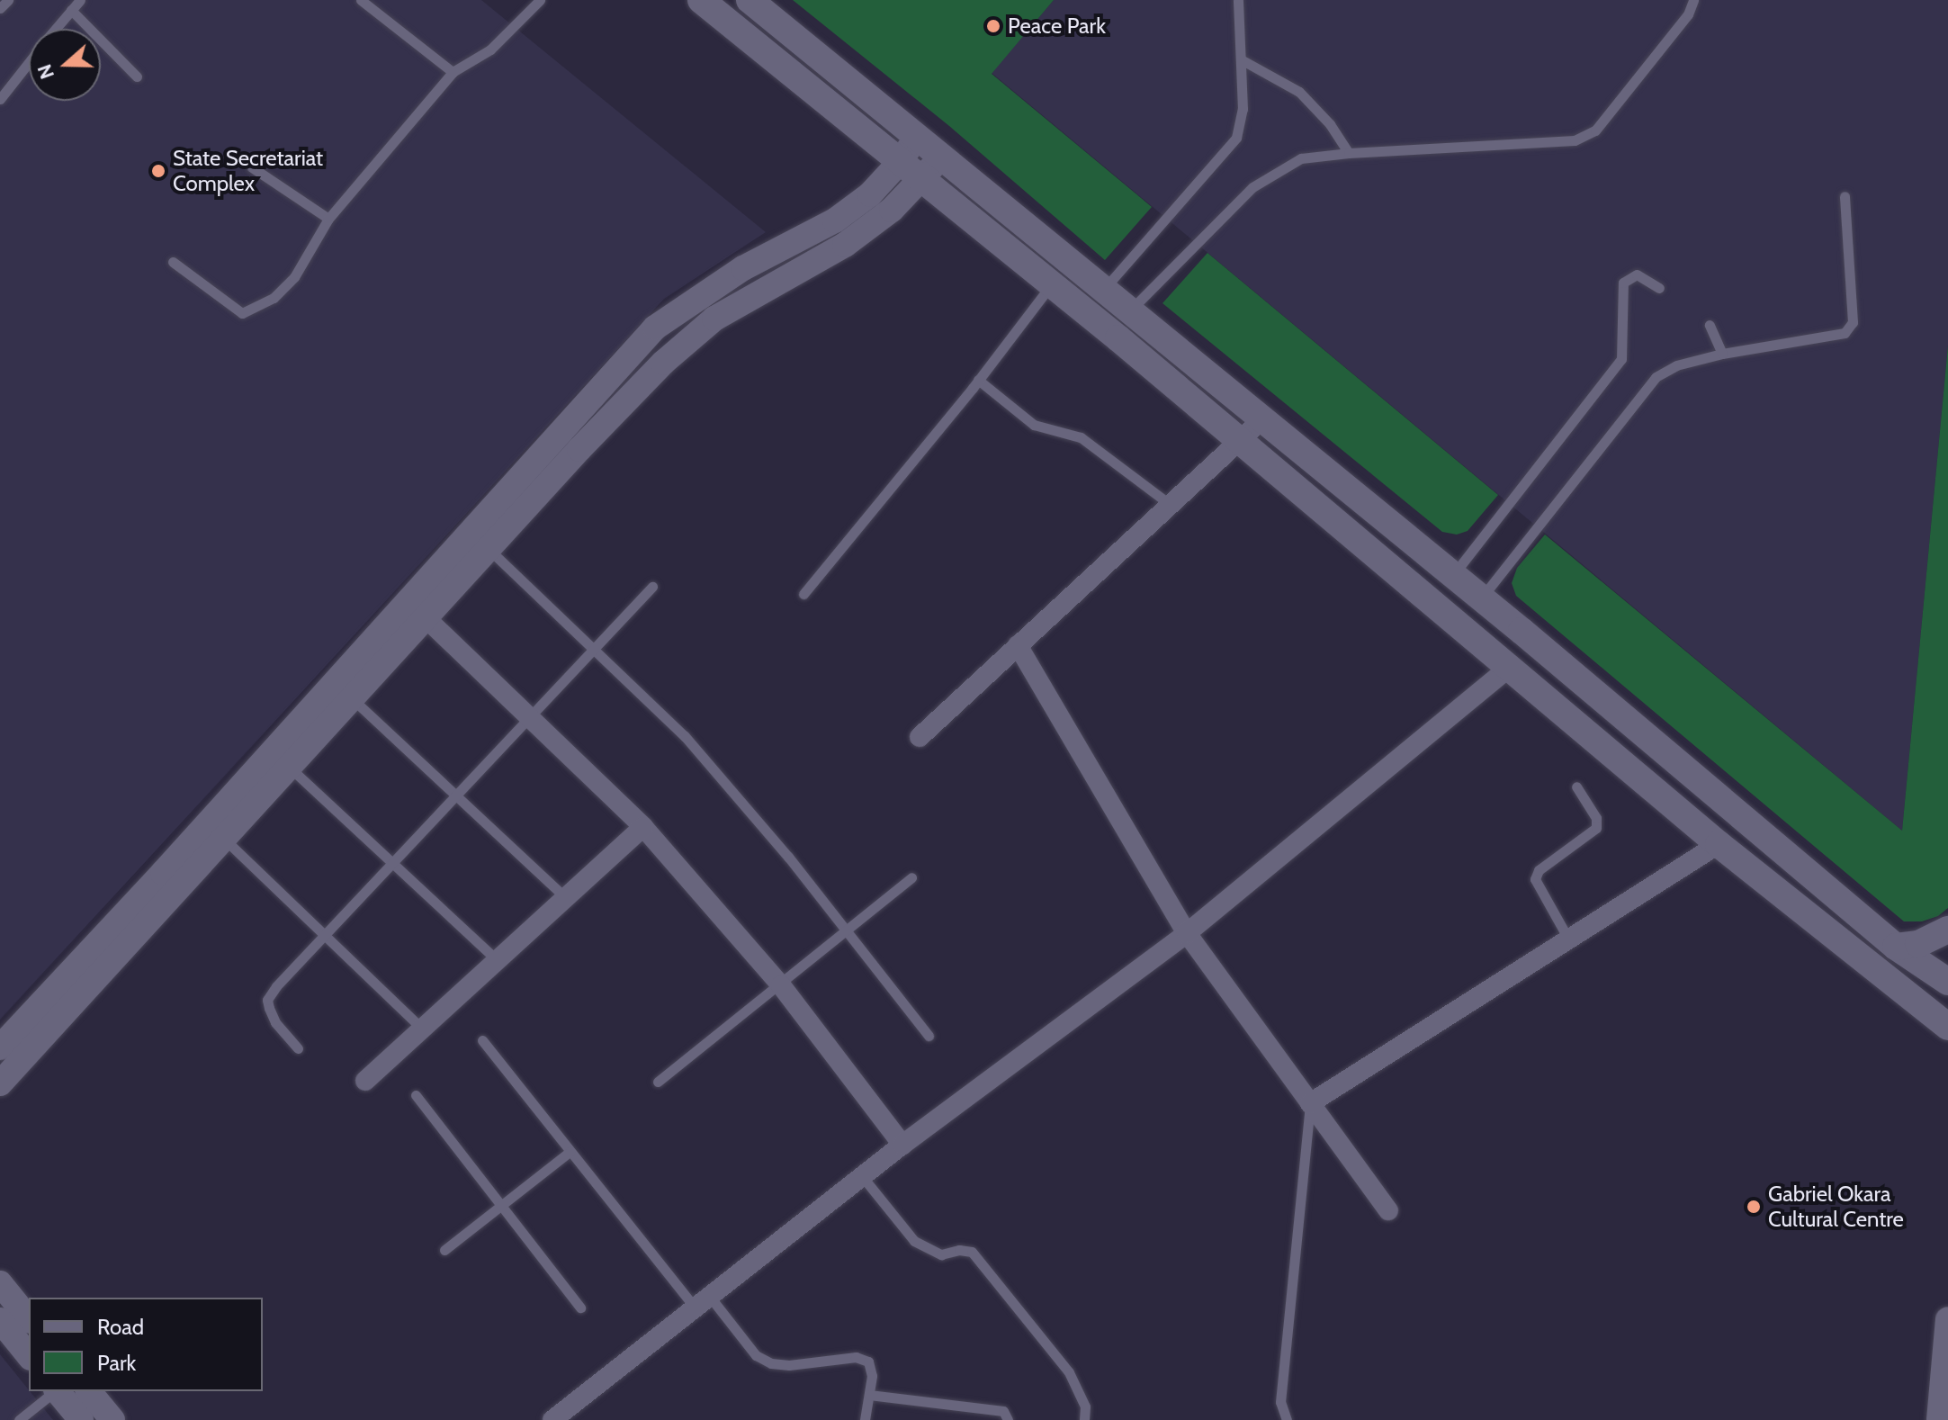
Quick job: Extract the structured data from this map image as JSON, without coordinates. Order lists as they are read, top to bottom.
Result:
{
  "places": ["Peace Park", "State Secretariat Complex", "Gabriel Okara Cultural Centre"],
  "legend": ["Road", "Park"],
  "north": "left"
}
